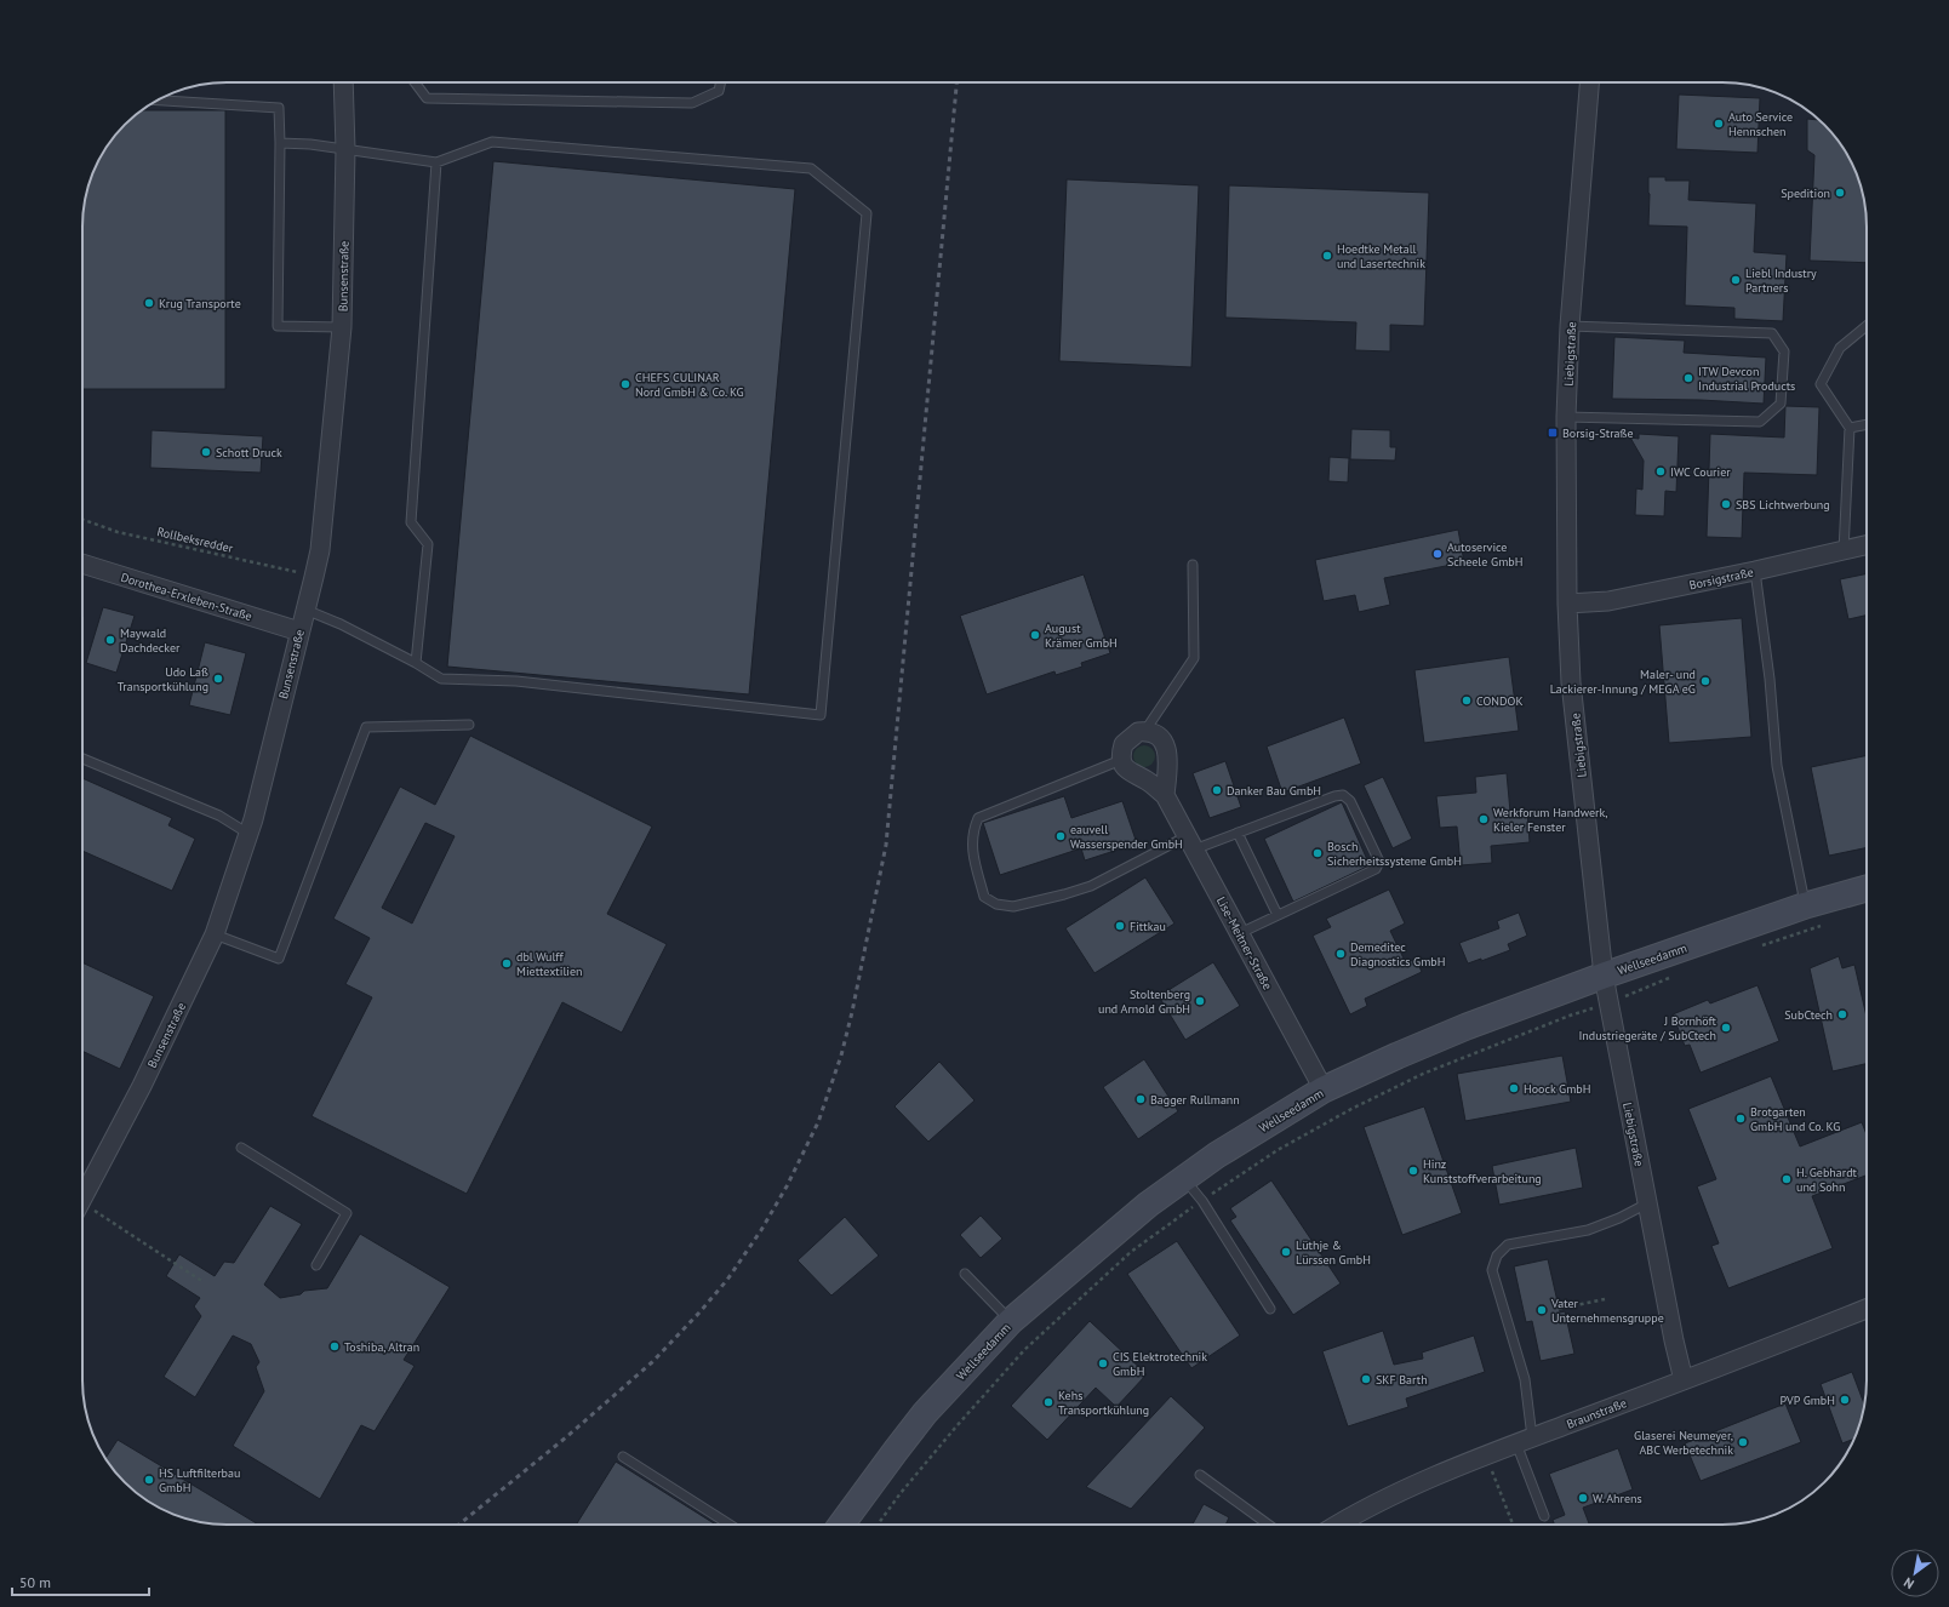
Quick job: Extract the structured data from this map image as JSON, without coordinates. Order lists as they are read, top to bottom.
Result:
{
  "streets": {
    "main road": ["Wellseedamm"],
    "street": [
      "Bunsenstraße",
      "Liebigstraße",
      "Borsigstraße",
      "Dorothea-Erxleben-Straße",
      "Lise-Meitner-Straße",
      "Braunstraße"
    ],
    "path": ["Rollbeksredder"]
  },
  "crossings": [
    ["Bunsenstraße", "Rollbeksredder"],
    ["Bunsenstraße", "Dorothea-Erxleben-Straße"],
    ["Liebigstraße", "Borsigstraße"],
    ["Liebigstraße", "Wellseedamm"],
    ["Liebigstraße", "Braunstraße"],
    ["Lise-Meitner-Straße", "Wellseedamm"]
  ],
  "places": {
    "other": [
      "Auto Service Hennschen",
      "Spedition",
      "Hoedtke Metall und Lasertechnik",
      "Liebl Industry Partners",
      "Krug Transporte",
      "ITW Devcon Industrial Products",
      "CHEFS CULINAR Nord GmbH & Co. KG",
      "Schott Druck",
      "IWC Courier",
      "SBS Lichtwerbung",
      "Autoservice Scheele GmbH",
      "August Krämer GmbH",
      "Maywald Dachdecker",
      "Udo Laß Transportkühlung",
      "Maler- und Lackierer-Innung / MEGA eG",
      "CONDOK",
      "Danker Bau GmbH",
      "Werkforum Handwerk, Kieler Fenster",
      "eauvell Wasserspender GmbH",
      "Bosch Sicherheitssysteme GmbH",
      "Fittkau",
      "Demeditec Diagnostics GmbH",
      "dbl Wulff Miettextilien",
      "Stoltenberg und Arnold GmbH",
      "SubCtech",
      "J Bornhöft Industriegeräte / SubCtech",
      "Hoock GmbH",
      "Bagger Rullmann",
      "Brotgarten GmbH und Co. KG",
      "Hinz Kunststoffverarbeitung",
      "H. Gebhardt und Sohn",
      "Lüthje & Lürssen GmbH",
      "Vater Unternehmensgruppe",
      "Toshiba, Altran",
      "CIS Elektrotechnik GmbH",
      "SKF Barth",
      "PVP GmbH",
      "Kehs Transportkühlung",
      "Glaserei Neumeyer, ABC Werbetechnik",
      "HS Luftfilterbau GmbH",
      "W. Ahrens"
    ],
    "transit": ["Borsig-Straße"]
  },
  "scale_bar": "50 m",
  "north": "bottom left"
}
